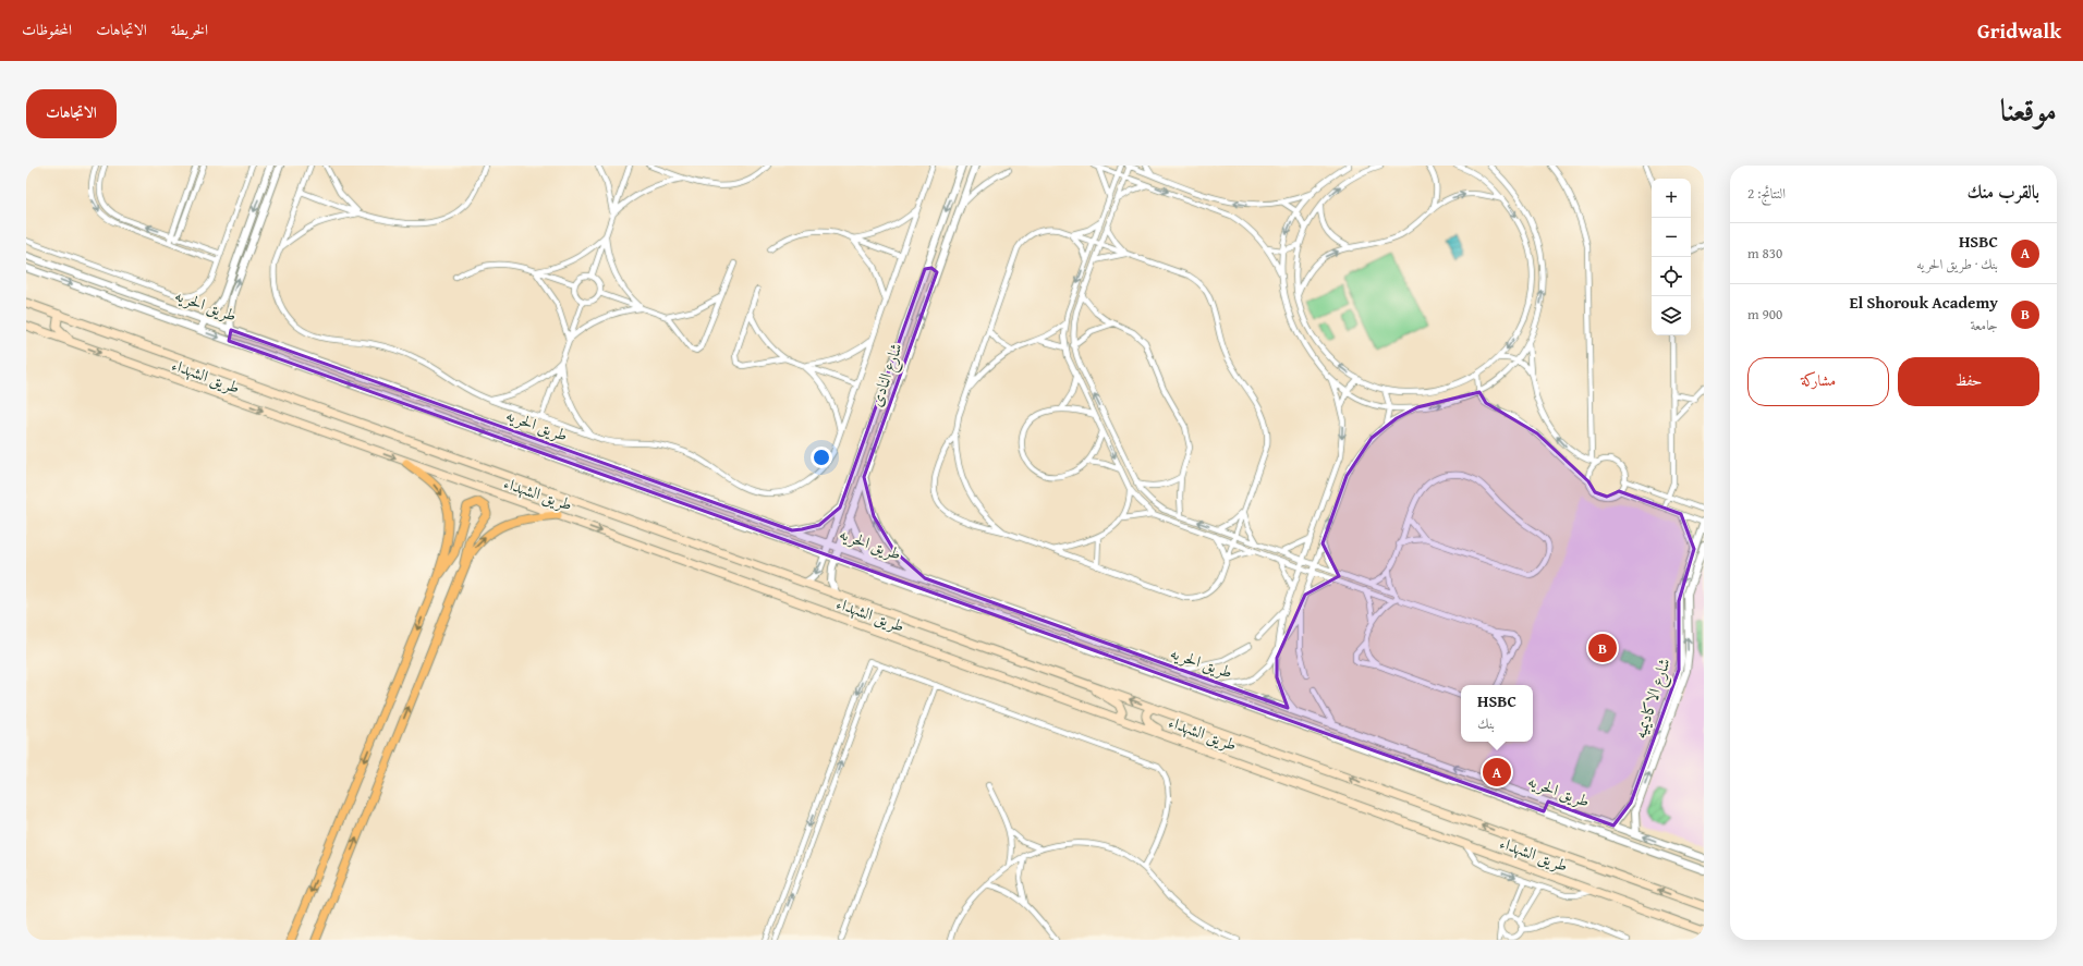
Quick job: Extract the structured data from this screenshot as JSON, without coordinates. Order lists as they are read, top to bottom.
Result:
{
  "streets": {
    "main road": ["طريق الشهداء"],
    "street": ["طريق الحريه", "شارع النادى", "شارع الاكاديميه"]
  },
  "crossings": [
    ["طريق الحريه", "شارع النادى"],
    ["طريق الحريه", "شارع الاكاديميه"],
    ["شارع النادى", "طريق الشهداء"]
  ],
  "page": {
    "header": "Gridwalk",
    "nav": ["الخريطة", "الاتجاهات", "المحفوظات"],
    "title": "موقعنا",
    "buttons": [
      "الاتجاهات",
      ["حفظ", "مشاركة"]
    ],
    "heading": ["بالقرب منك", "النتائج: 2"],
    "map_buttons": ["+", "−"],
    "list": [
      {
        "mark": "A",
        "name": "HSBC",
        "note": "بنك · طريق الحريه",
        "value": "830 m"
      },
      {
        "mark": "B",
        "name": "El Shorouk Academy",
        "note": "جامعة",
        "value": "900 m"
      }
    ],
    "pins": ["B", "A"],
    "popup": ["HSBC", "بنك"]
  }
}
